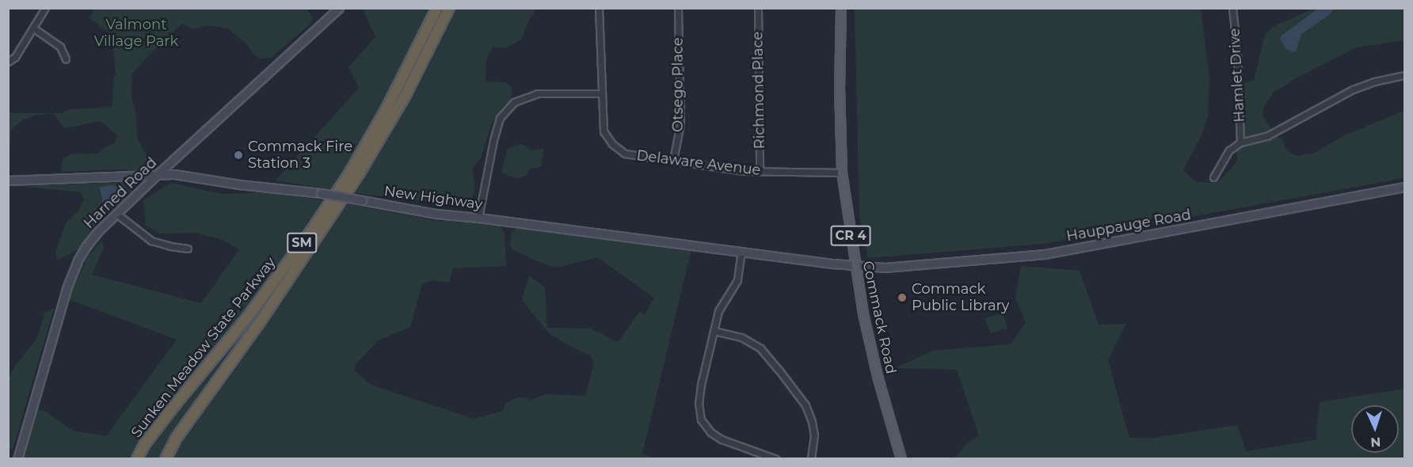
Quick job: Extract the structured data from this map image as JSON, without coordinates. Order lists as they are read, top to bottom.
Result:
{
  "streets": {
    "highway": ["SM", "Sunken Meadow State Parkway"],
    "main road": ["CR 4", "Commack Road"],
    "street": [
      "Hamlet Drive",
      "Otsego Place",
      "Richmond Place",
      "Delaware Avenue",
      "Harned Road",
      "New Highway",
      "Hauppauge Road"
    ]
  },
  "crossings": [
    ["Otsego Place", "Delaware Avenue"],
    ["Richmond Place", "Delaware Avenue"],
    ["Delaware Avenue", "Commack Road"],
    ["Harned Road", "New Highway"],
    ["New Highway", "Hauppauge Road"],
    ["New Highway", "Commack Road"],
    ["Hauppauge Road", "Commack Road"]
  ],
  "parks": ["Valmont Village Park"],
  "places": ["Commack Fire Station 3", "Commack Public Library"],
  "north": "bottom"
}
